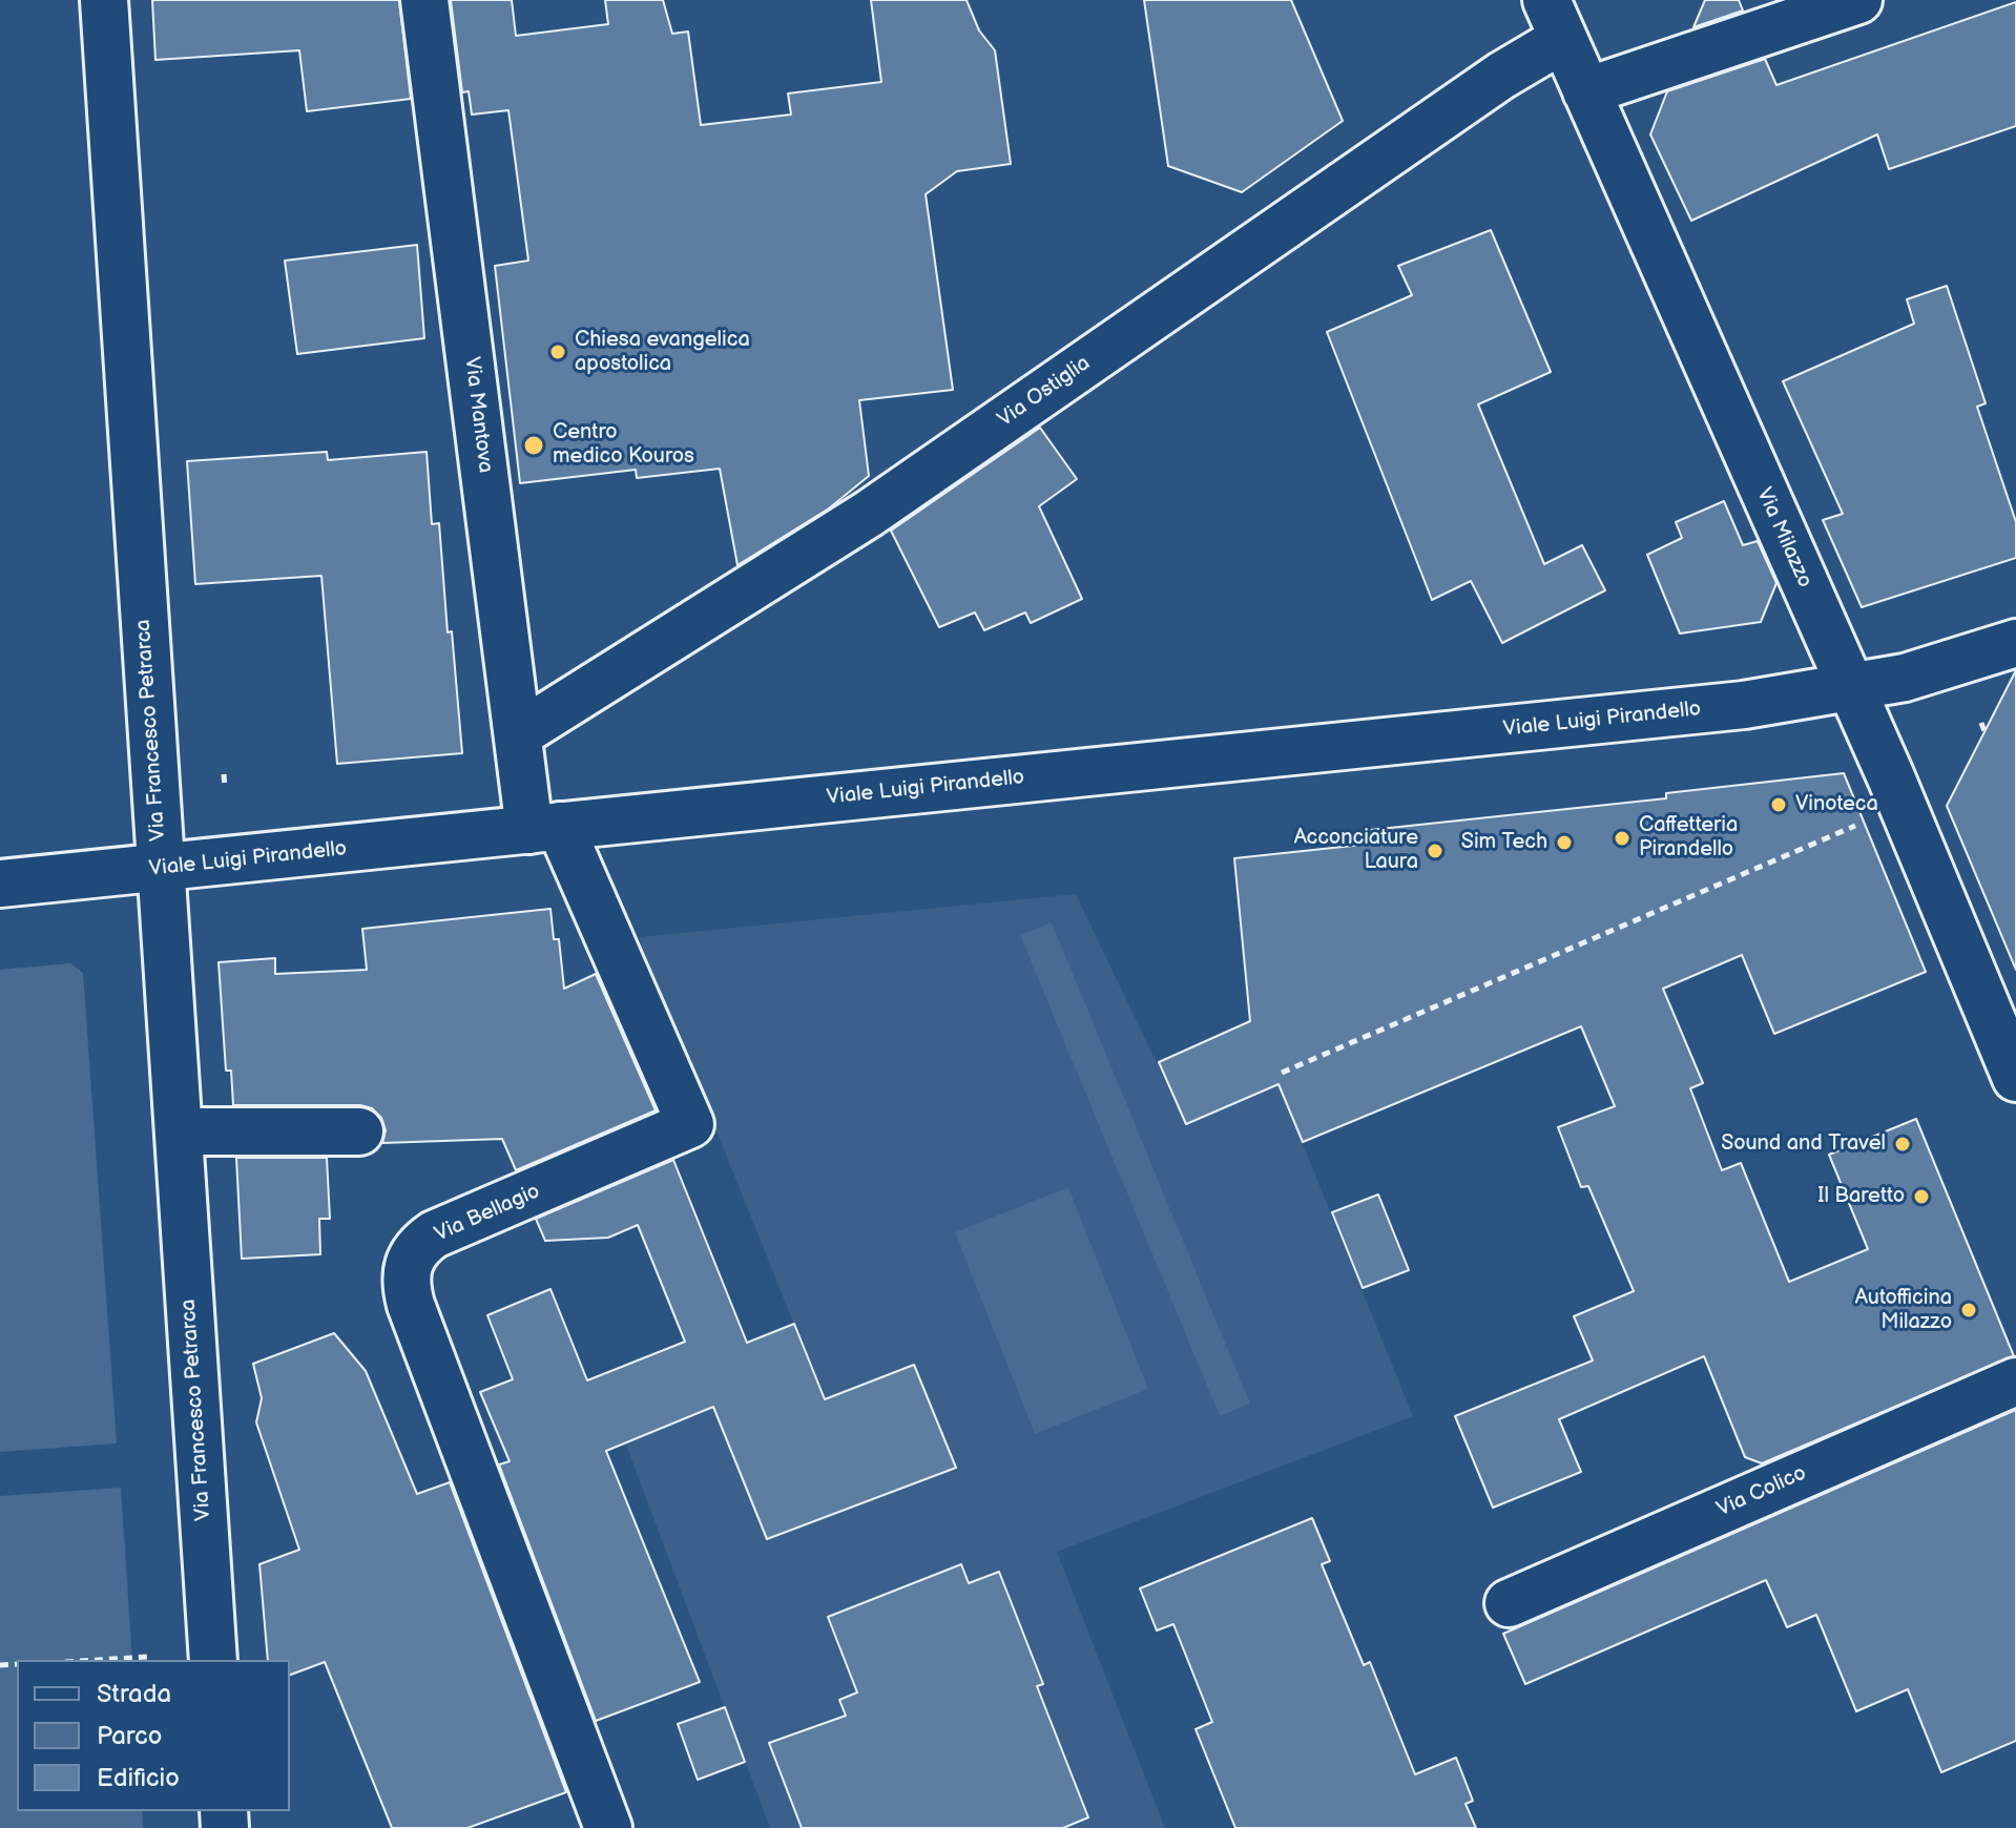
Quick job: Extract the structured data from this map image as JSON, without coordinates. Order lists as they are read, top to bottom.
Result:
{
  "streets": {
    "street": [
      "Via Ostiglia",
      "Via Mantova",
      "Via Milazzo",
      "Viale Luigi Pirandello",
      "Via Francesco Petrarca",
      "Via Bellagio",
      "Via Colico"
    ]
  },
  "crossings": [
    ["Via Ostiglia", "Via Mantova"],
    ["Via Ostiglia", "Via Milazzo"],
    ["Via Mantova", "Viale Luigi Pirandello"],
    ["Via Mantova", "Via Bellagio"],
    ["Via Milazzo", "Viale Luigi Pirandello"],
    ["Viale Luigi Pirandello", "Via Francesco Petrarca"],
    ["Viale Luigi Pirandello", "Via Bellagio"]
  ],
  "places": [
    "Chiesa evangelica apostolica",
    "Centro medico Kouros",
    "Vinoteca",
    "Caffetteria Pirandello",
    "Sim Tech",
    "Acconciature Laura",
    "Sound and Travel",
    "Il Baretto",
    "Autofficina Milazzo"
  ],
  "legend": ["Strada", "Parco", "Edificio"]
}
